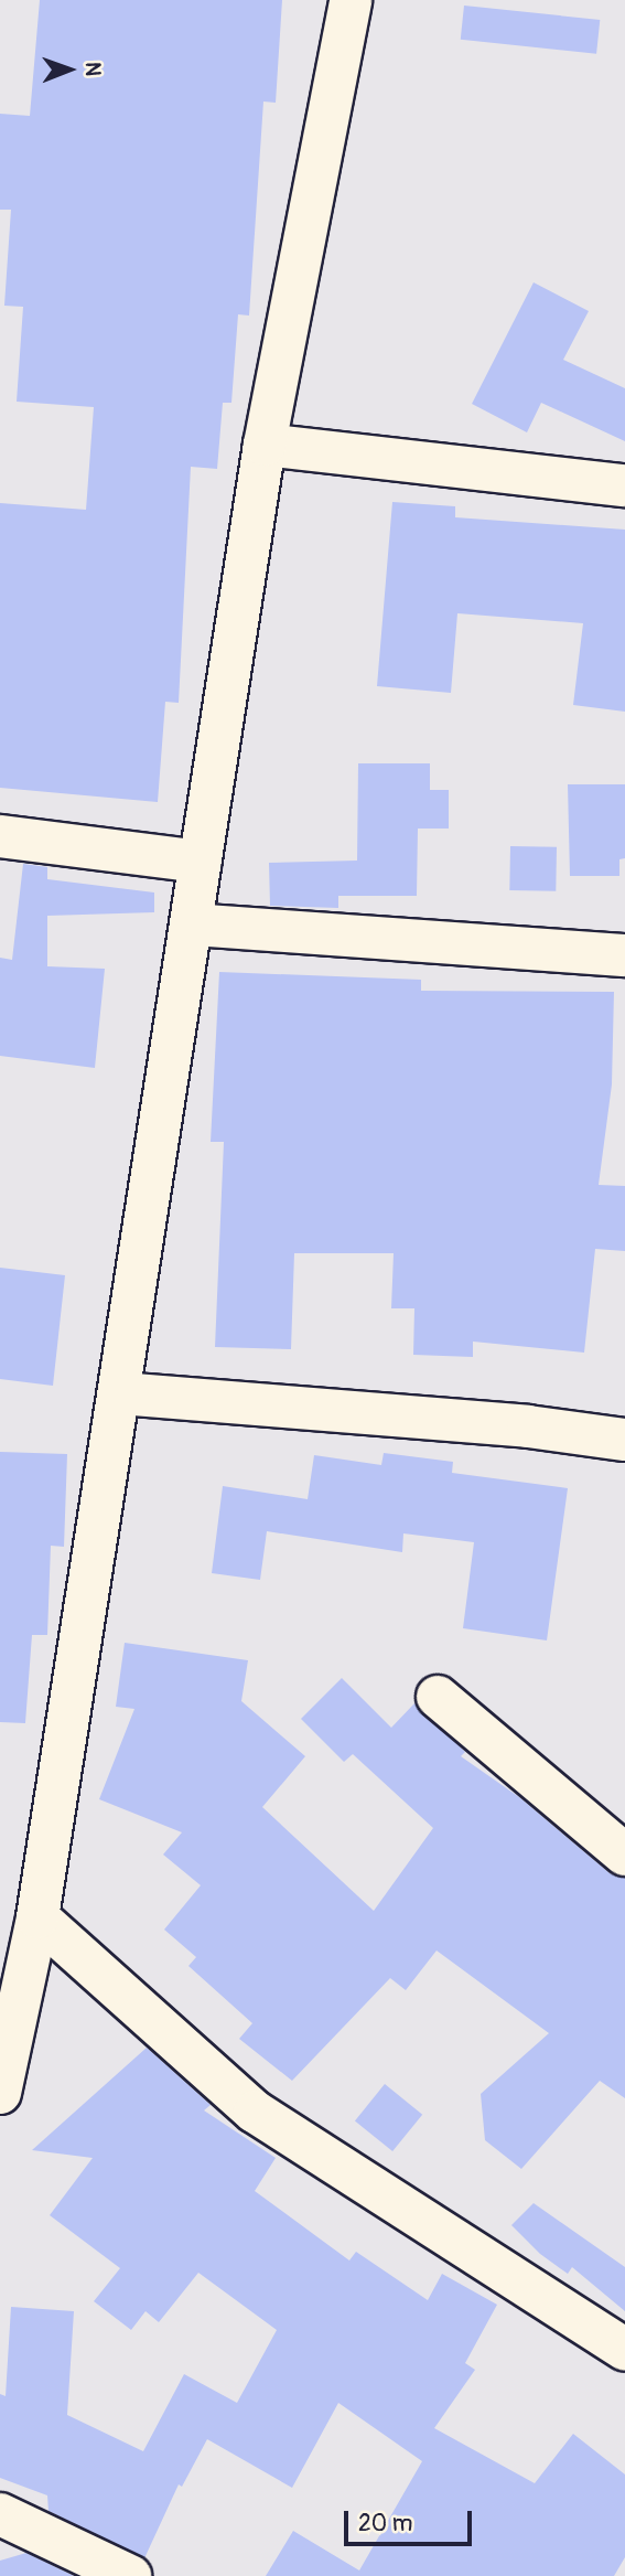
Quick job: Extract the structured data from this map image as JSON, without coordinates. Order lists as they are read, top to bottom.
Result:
{
  "scale_bar": "20 m",
  "north": "right"
}
